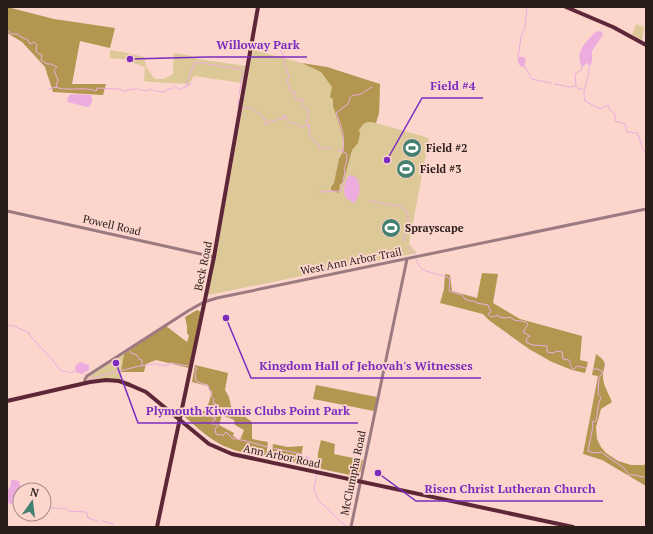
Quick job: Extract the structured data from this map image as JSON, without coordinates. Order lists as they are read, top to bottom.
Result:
{
  "streets": {
    "main road": ["Beck Road", "Ann Arbor Road"],
    "street": ["Powell Road", "West Ann Arbor Trail", "McClumpha Road"]
  },
  "crossings": [
    ["Powell Road", "Beck Road"],
    ["West Ann Arbor Trail", "Beck Road"],
    ["West Ann Arbor Trail", "Ann Arbor Road"],
    ["West Ann Arbor Trail", "McClumpha Road"],
    ["Beck Road", "Ann Arbor Road"],
    ["Ann Arbor Road", "McClumpha Road"]
  ],
  "places": {
    "other": [
      "Willoway Park",
      "Field #4",
      "Kingdom Hall of Jehovah's Witnesses",
      "Plymouth Kiwanis Clubs Point Park",
      "Risen Christ Lutheran Church"
    ],
    "sports": ["Field #2", "Field #3", "Sprayscape"]
  },
  "north": "top"
}
